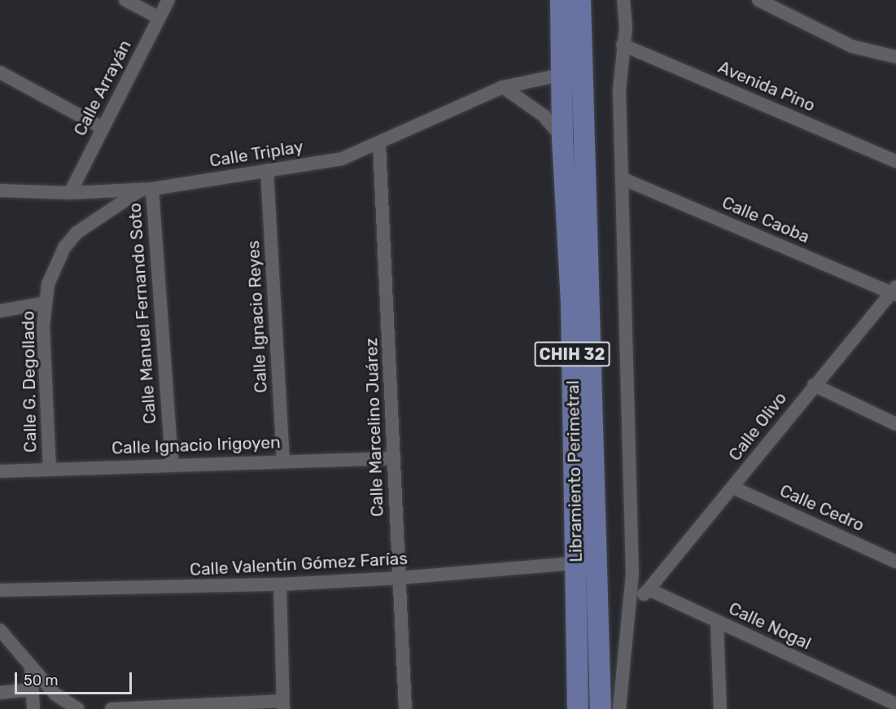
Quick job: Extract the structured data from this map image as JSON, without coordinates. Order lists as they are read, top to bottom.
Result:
{
  "streets": {
    "main road": ["CHIH 32", "Libramiento Perimetral"],
    "street": [
      "Avenida Pino",
      "Calle Arrayán",
      "Calle Triplay",
      "Calle Caoba",
      "Calle Manuel Fernando Soto",
      "Calle Ignacio Reyes",
      "Calle G. Degollado",
      "Calle Olivo",
      "Calle Marcelino Juárez",
      "Calle Ignacio Irigoyen",
      "Calle Cedro",
      "Calle Valentín Gómez Farías",
      "Calle Nogal"
    ]
  },
  "crossings": [
    ["Calle Arrayán", "Calle Triplay"],
    ["Calle Triplay", "Calle Manuel Fernando Soto"],
    ["Calle Triplay", "Calle Ignacio Reyes"],
    ["Calle Triplay", "Calle G. Degollado"],
    ["Calle Triplay", "Calle Marcelino Juárez"],
    ["Calle Triplay", "Libramiento Perimetral"],
    ["Calle Caoba", "Calle Olivo"],
    ["Calle Manuel Fernando Soto", "Calle G. Degollado"],
    ["Calle Manuel Fernando Soto", "Calle Ignacio Irigoyen"],
    ["Calle Ignacio Reyes", "Calle Ignacio Irigoyen"],
    ["Calle G. Degollado", "Calle Ignacio Irigoyen"],
    ["Calle Olivo", "Calle Cedro"],
    ["Calle Olivo", "Calle Nogal"],
    ["Calle Marcelino Juárez", "Calle Ignacio Irigoyen"],
    ["Calle Marcelino Juárez", "Calle Valentín Gómez Farías"],
    ["Libramiento Perimetral", "Calle Valentín Gómez Farías"]
  ],
  "scale_bar": "50 m"
}
